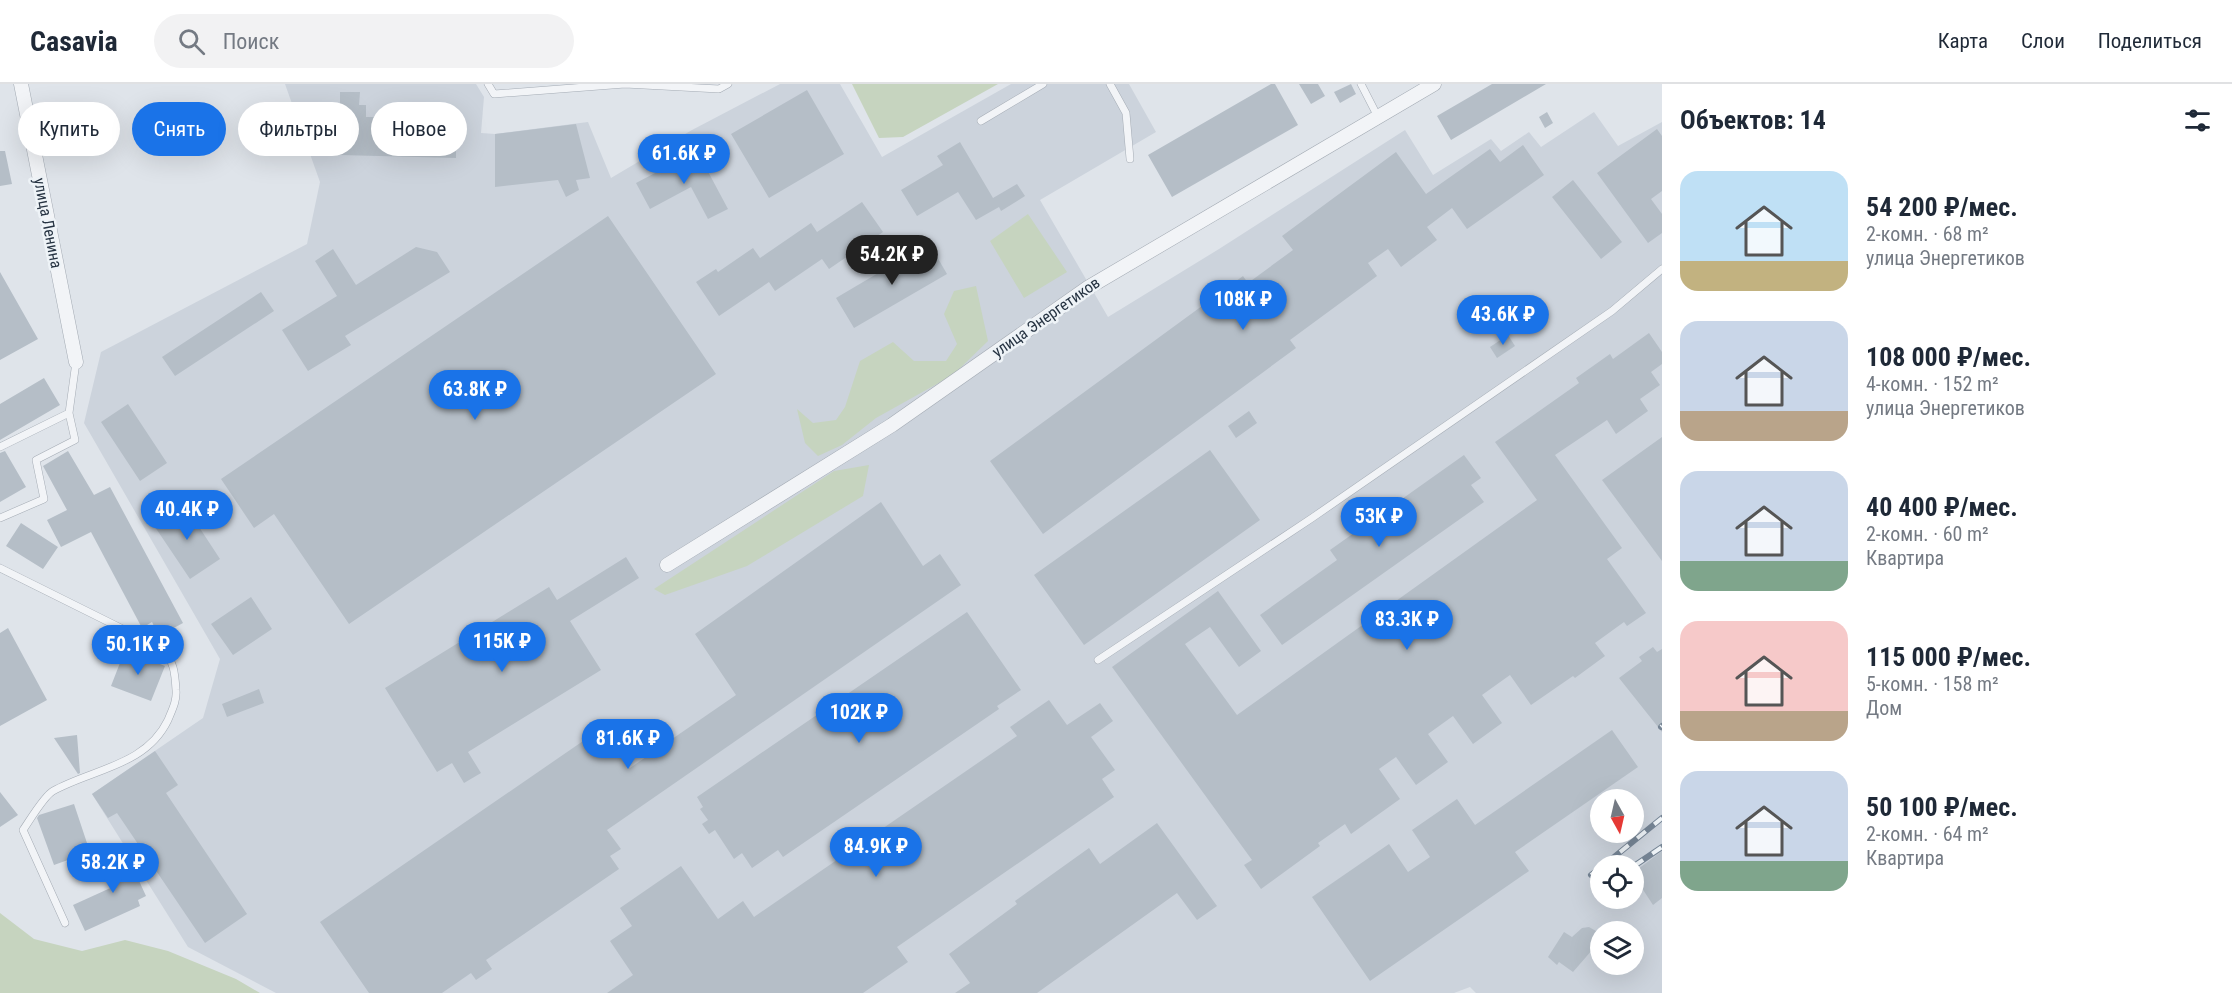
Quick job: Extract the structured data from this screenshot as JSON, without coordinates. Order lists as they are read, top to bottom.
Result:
{
  "streets": {
    "street": ["улица Ленина", "улица Энергетиков"]
  },
  "north": "bottom",
  "page": {
    "header": "Casavia",
    "search": "Поиск",
    "nav": ["Карта", "Слои", "Поделиться"],
    "heading": "Объектов: 14",
    "chip": [
      "Купить",
      "Снять",
      "Фильтры",
      "Новое"
    ],
    "price": [
      "61.6K ₽",
      "54.2K ₽",
      "108K ₽",
      "43.6K ₽",
      "63.8K ₽",
      "40.4K ₽",
      "53K ₽",
      "83.3K ₽",
      "115K ₽",
      "50.1K ₽",
      "102K ₽",
      "81.6K ₽",
      "84.9K ₽",
      "58.2K ₽"
    ],
    "list": [
      {
        "name": "54 200 ₽/мес.",
        "note": "2-комн. · 68 m² · улица Энергетиков"
      },
      {
        "name": "108 000 ₽/мес.",
        "note": "4-комн. · 152 m² · улица Энергетиков"
      },
      {
        "name": "40 400 ₽/мес.",
        "note": "2-комн. · 60 m² · Квартира"
      },
      {
        "name": "115 000 ₽/мес.",
        "note": "5-комн. · 158 m² · Дом"
      },
      {
        "name": "50 100 ₽/мес.",
        "note": "2-комн. · 64 m² · Квартира"
      }
    ]
  }
}
